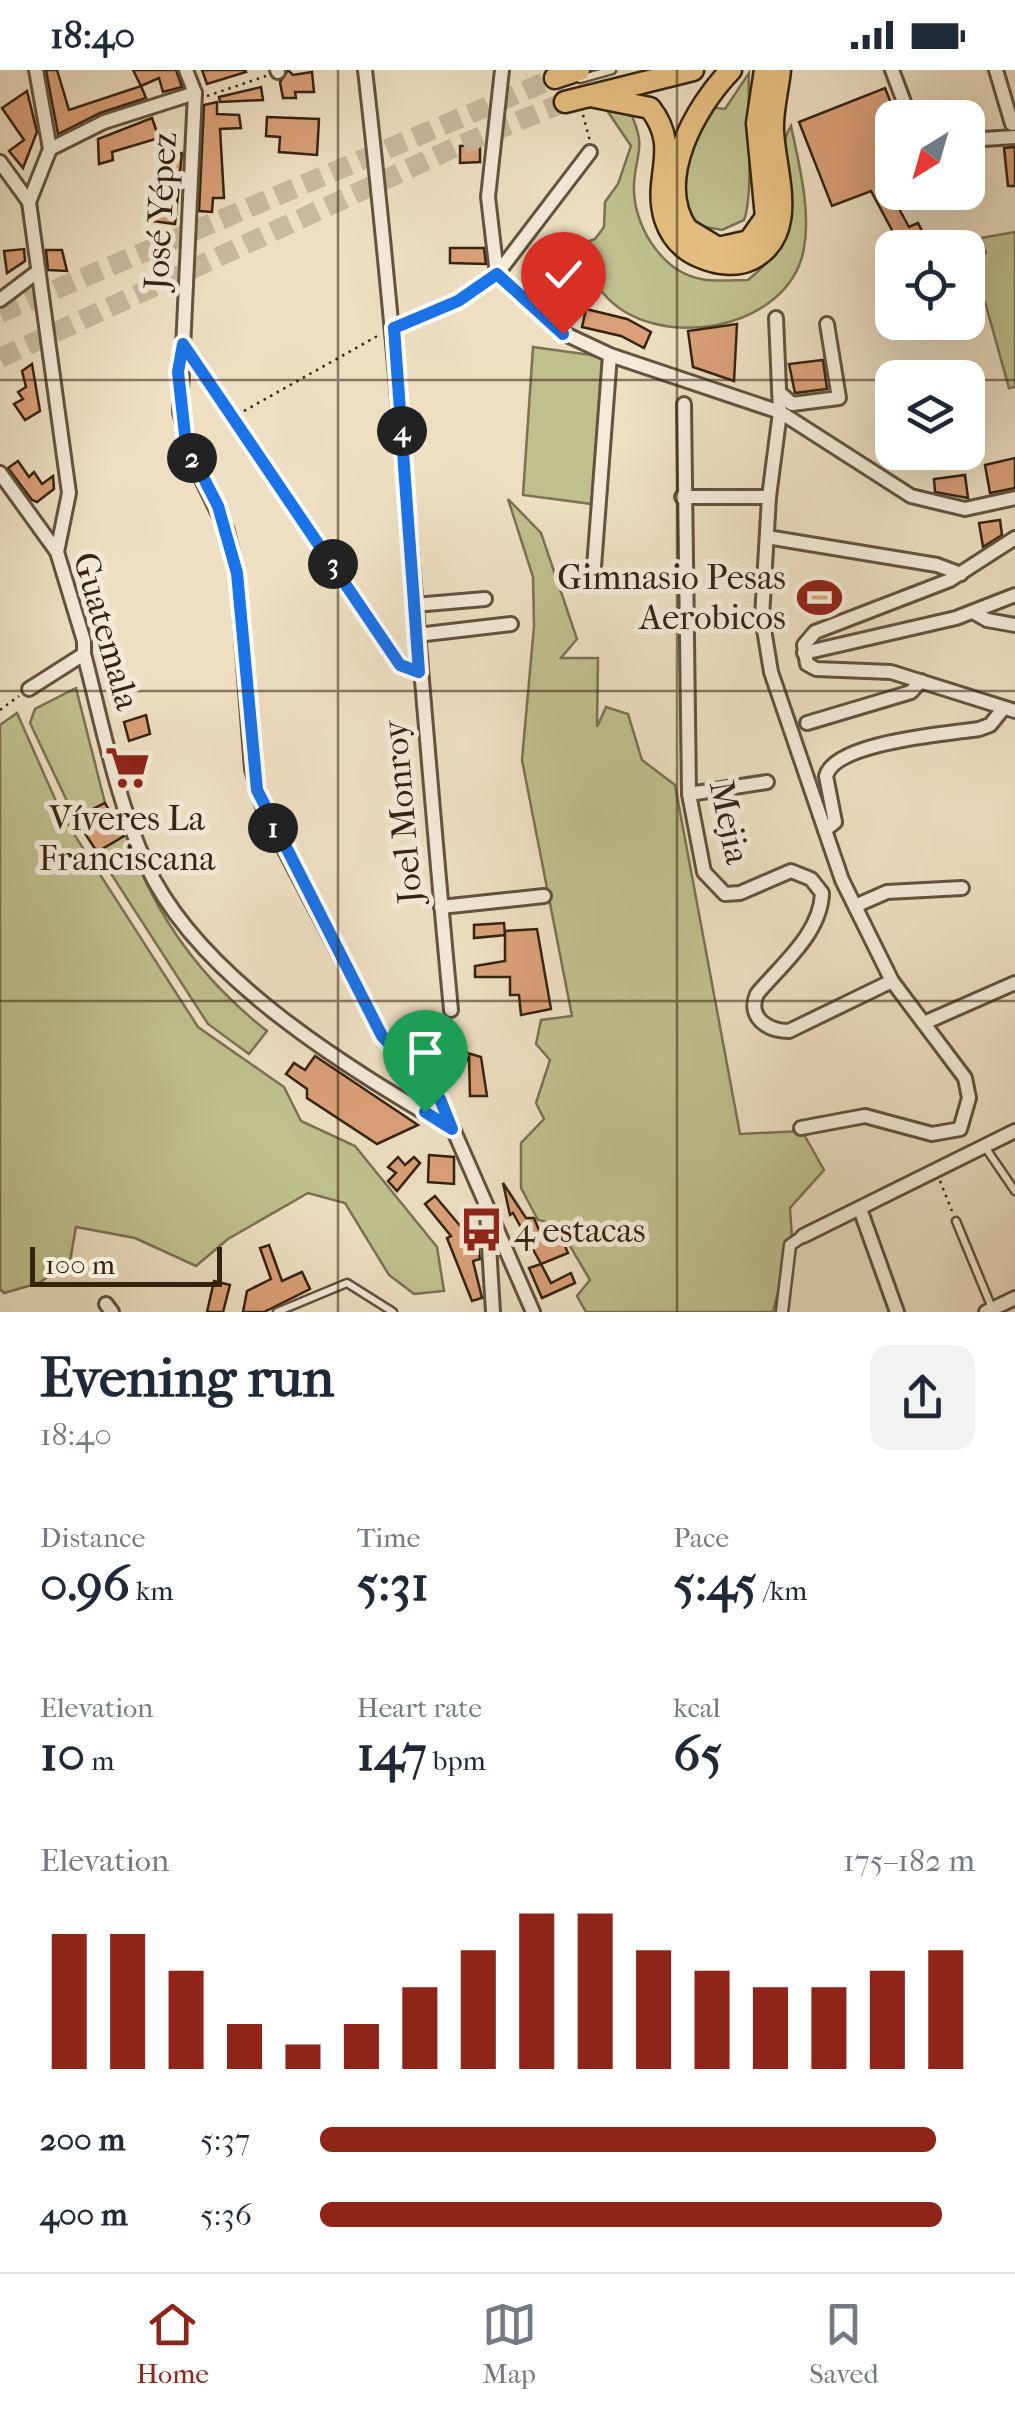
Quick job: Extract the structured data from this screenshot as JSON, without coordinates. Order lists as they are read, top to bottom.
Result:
{
  "streets": {
    "street": [
      "José Yépez",
      "Guatemala",
      "Joel Monroy",
      "Mejia"
    ]
  },
  "crossings": [
    ["José Yépez", "Guatemala"]
  ],
  "places": {
    "sports": ["Gimnasio Pesas Aerobicos"],
    "supermarket": ["Víveres La Franciscana"],
    "bus stop": ["4 estacas"]
  },
  "scale_bar": "100 m",
  "north": "bottom left",
  "page": {
    "status": "18:40",
    "pins": [
      "4",
      "2",
      "3",
      "1"
    ],
    "scale": "100 m",
    "heading": ["Evening run", "18:40"],
    "stats": [
      ["Distance", "0.96 km"],
      ["Time", "5:31"],
      ["Pace", "5:45 /km"],
      ["Elevation", "10 m"],
      ["Heart rate", "147 bpm"],
      ["kcal", "65"]
    ],
    "chart": ["Elevation", "175–182 m"],
    "list": [
      {
        "name": "200 m",
        "note": "5:37"
      },
      {
        "name": "400 m",
        "note": "5:36"
      }
    ],
    "tabs": ["Home", "Map", "Saved"]
  }
}
